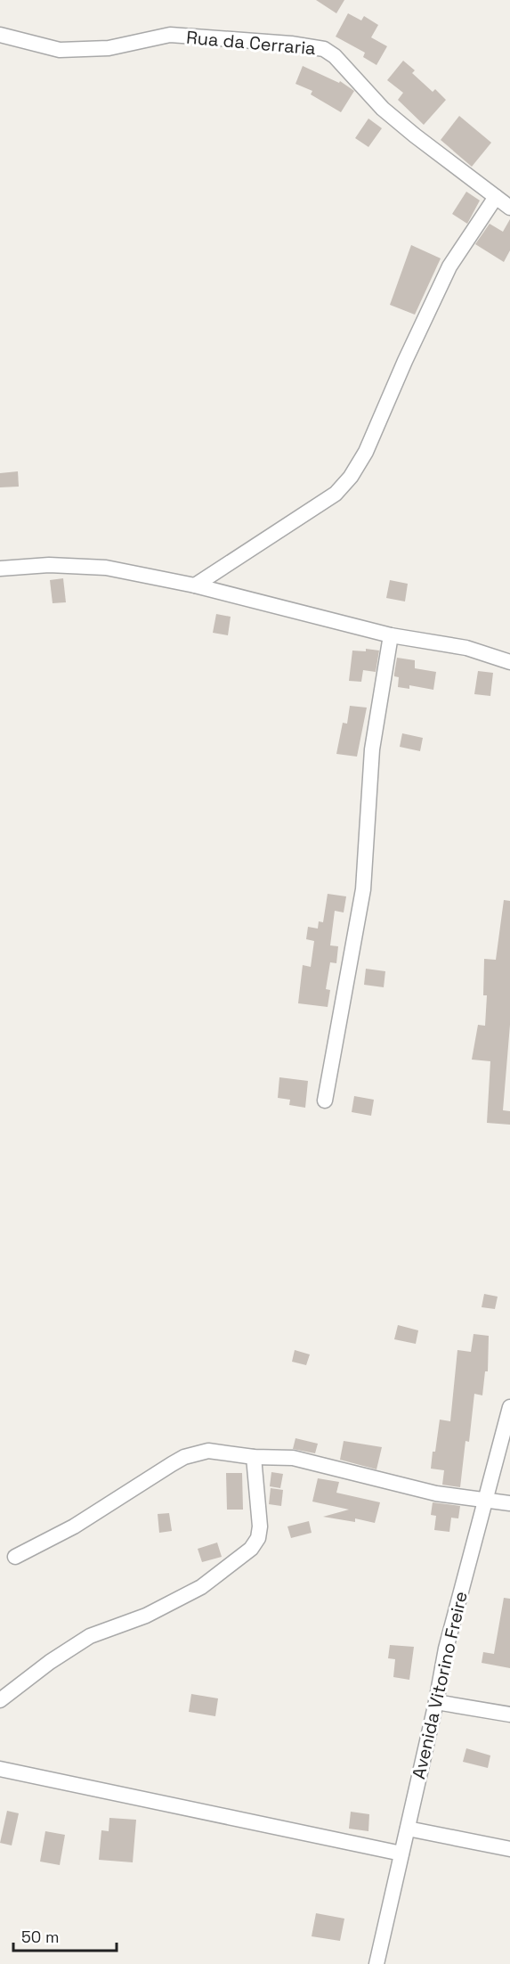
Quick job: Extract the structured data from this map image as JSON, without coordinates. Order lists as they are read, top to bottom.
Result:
{
  "streets": {
    "street": ["Rua da Cerraria", "Avenida Vitorino Freire"]
  },
  "scale_bar": "50 m"
}
